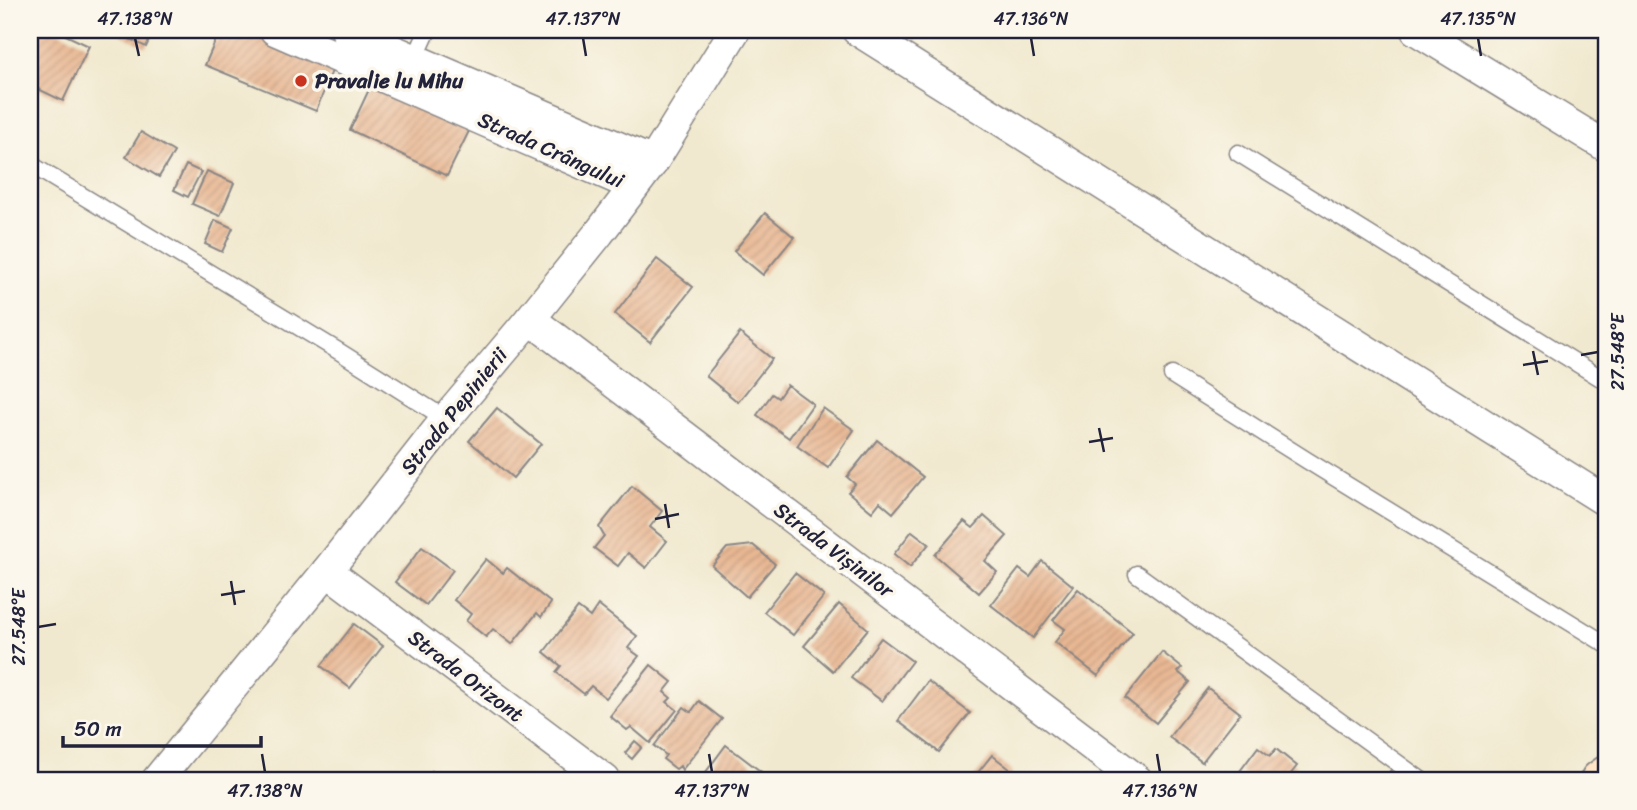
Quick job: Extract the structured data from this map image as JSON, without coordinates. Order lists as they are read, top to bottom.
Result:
{
  "streets": {
    "street": [
      "Strada Crângului",
      "Strada Pepinierii",
      "Strada Vișinilor",
      "Strada Orizont"
    ]
  },
  "crossings": [
    ["Strada Crângului", "Strada Pepinierii"],
    ["Strada Pepinierii", "Strada Vișinilor"],
    ["Strada Pepinierii", "Strada Orizont"]
  ],
  "places": ["Pravalie lu Mihu"],
  "scale_bar": "50 m",
  "coordinates": [
    "47.138°N",
    "47.137°N",
    "47.136°N",
    "47.135°N",
    "27.548°E"
  ]
}
